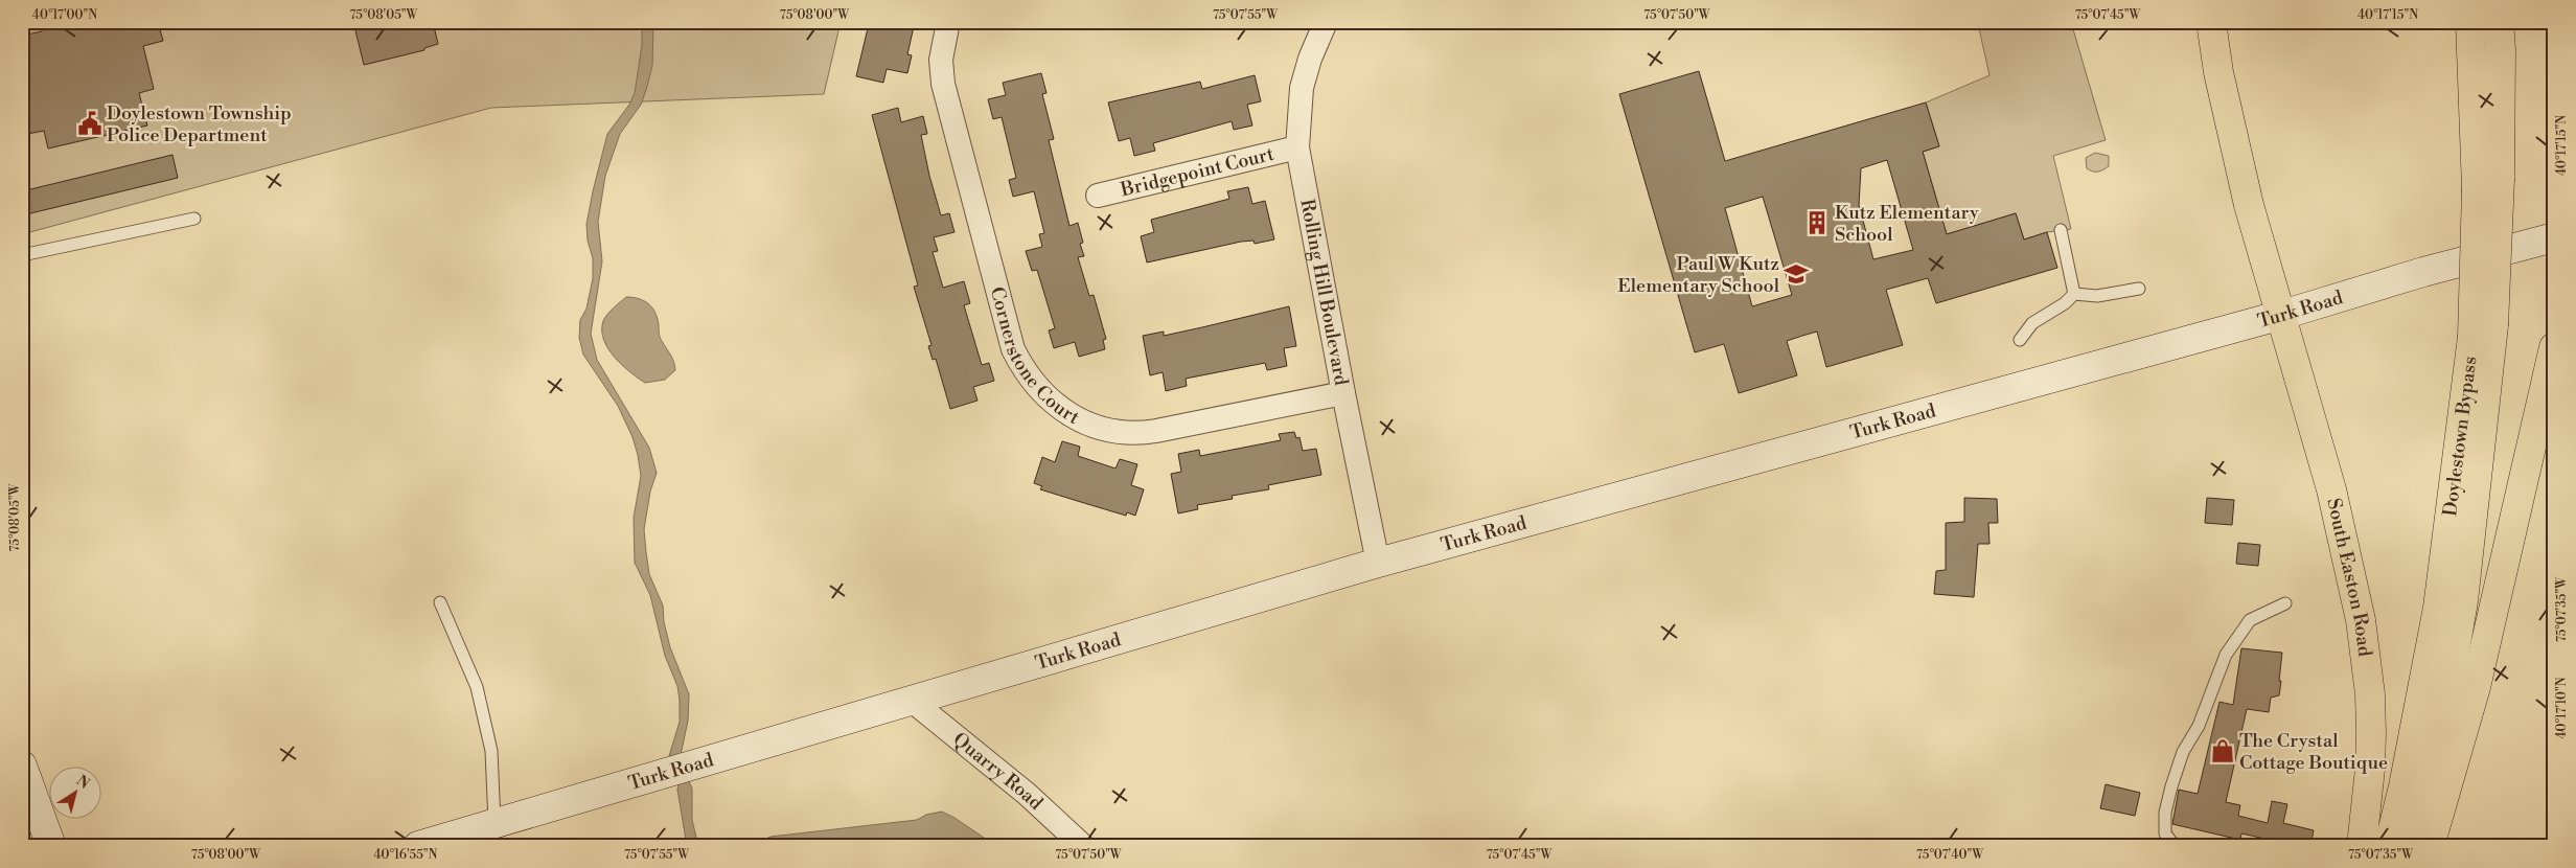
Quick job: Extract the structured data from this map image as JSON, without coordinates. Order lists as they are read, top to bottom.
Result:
{
  "streets": {
    "main road": ["Doylestown Bypass", "South Easton Road"],
    "street": [
      "Bridgepoint Court",
      "Rolling Hill Boulevard",
      "Turk Road",
      "Cornerstone Court",
      "Quarry Road"
    ]
  },
  "crossings": [
    ["Bridgepoint Court", "Rolling Hill Boulevard"],
    ["Rolling Hill Boulevard", "Turk Road"],
    ["Rolling Hill Boulevard", "Cornerstone Court"],
    ["Turk Road", "South Easton Road"],
    ["Turk Road", "Quarry Road"]
  ],
  "places": {
    "public building": ["Doylestown Township Police Department"],
    "building": ["Kutz Elementary School"],
    "school or university": ["Paul W Kutz Elementary School"],
    "shop": ["The Crystal Cottage Boutique"]
  },
  "north": "top right",
  "coordinates": [
    "40°17'00\"N",
    "75°08'05\"W",
    "75°08'00\"W",
    "75°07'55\"W",
    "75°07'50\"W",
    "75°07'45\"W",
    "40°17'15\"N",
    "75°07'35\"W",
    "40°17'10\"N",
    "40°16'55\"N",
    "75°07'40\"W"
  ]
}
